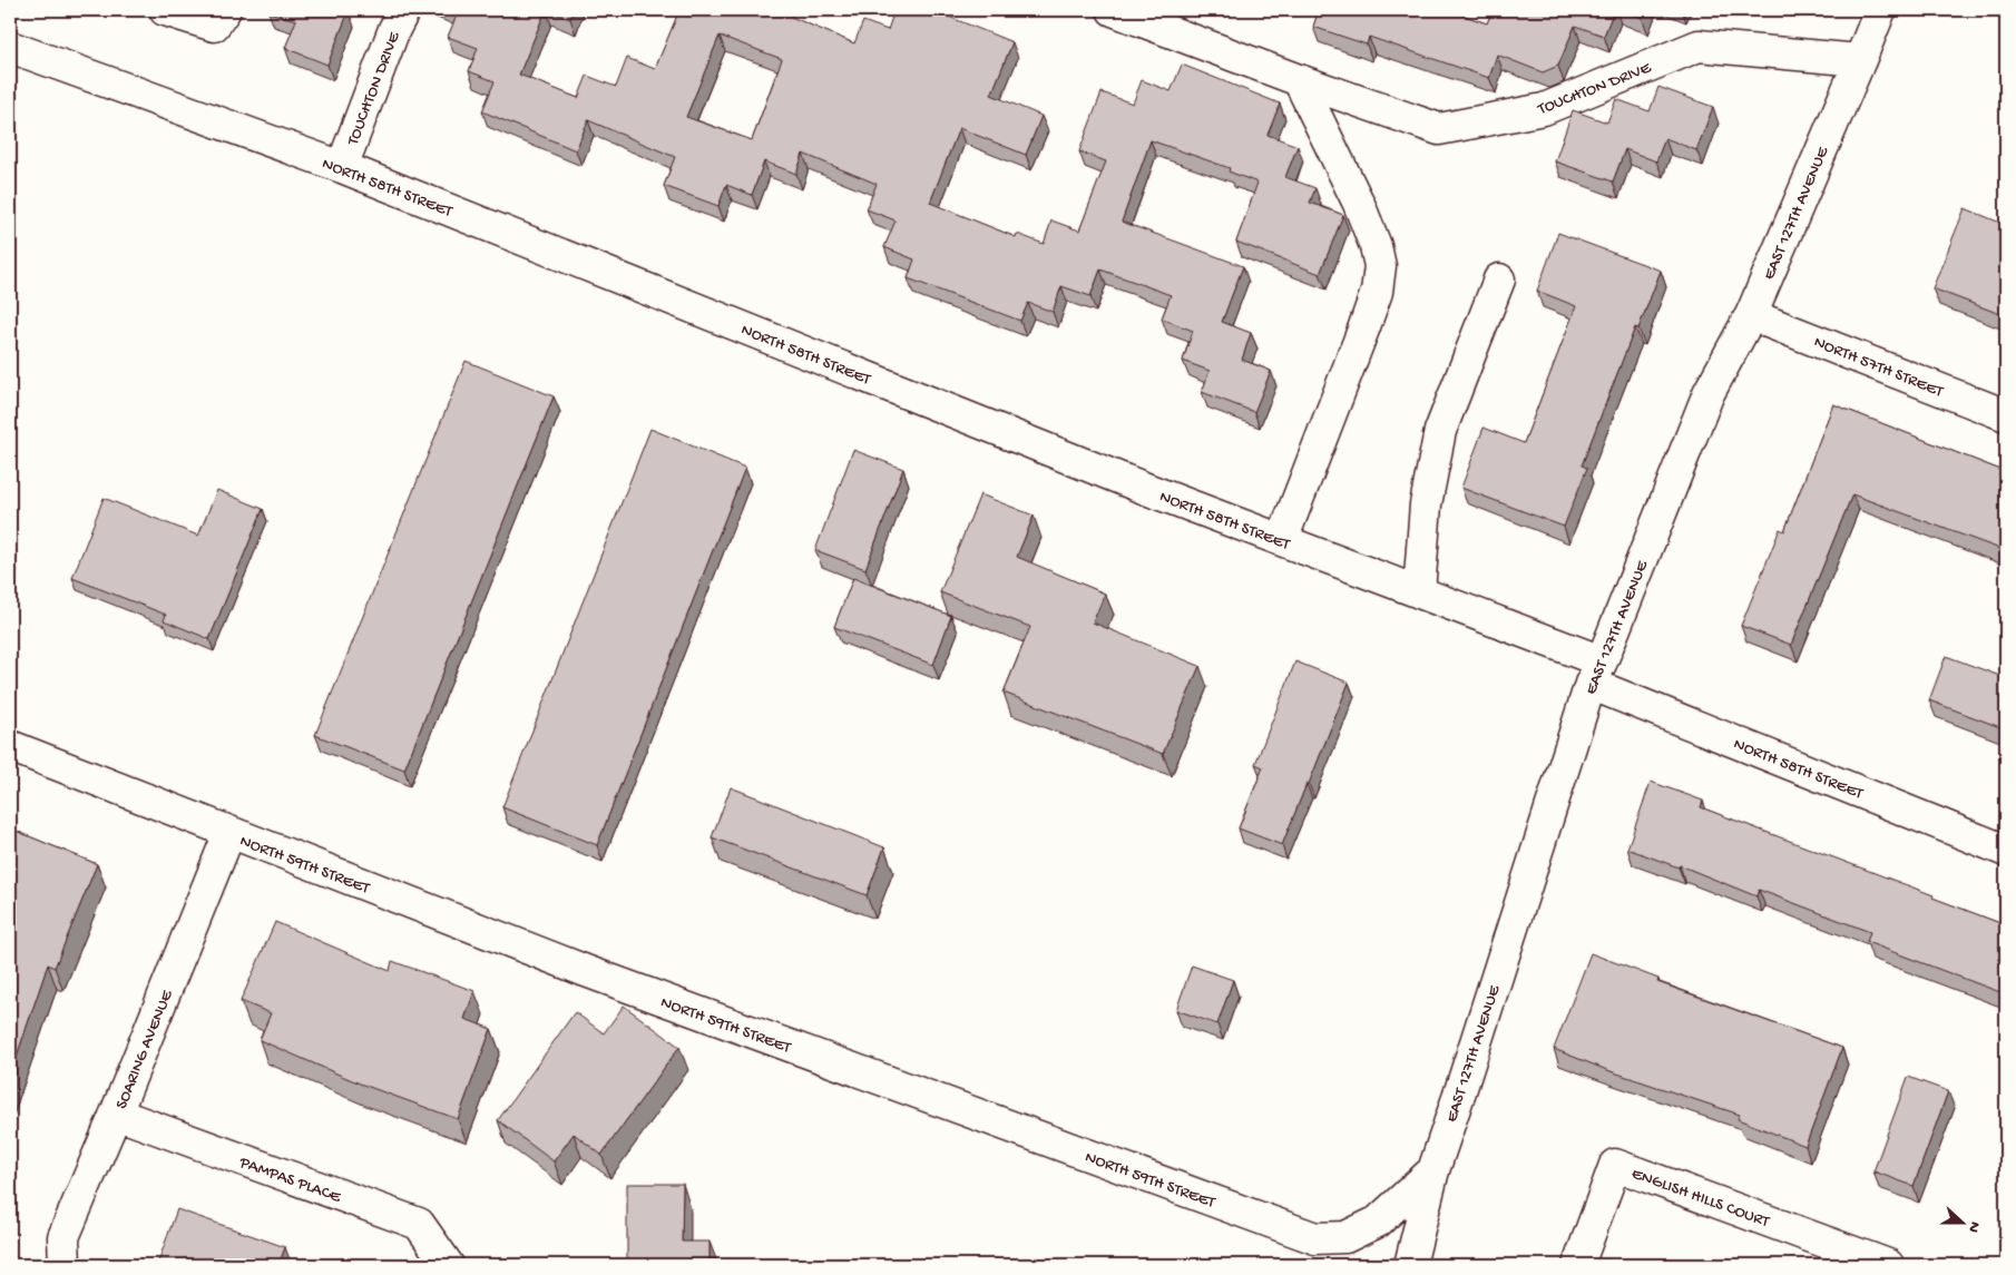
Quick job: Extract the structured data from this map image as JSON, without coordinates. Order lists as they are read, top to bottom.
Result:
{
  "streets": {
    "street": [
      "TOUCHTON DRIVE",
      "NORTH 58TH STREET",
      "EAST 127TH AVENUE",
      "NORTH 57TH STREET",
      "NORTH 59TH STREET",
      "SOARING AVENUE",
      "PAMPAS PLACE",
      "ENGLISH HILLS COURT"
    ]
  },
  "crossings": [
    ["TOUCHTON DRIVE", "NORTH 58TH STREET"],
    ["TOUCHTON DRIVE", "EAST 127TH AVENUE"],
    ["NORTH 58TH STREET", "EAST 127TH AVENUE"],
    ["EAST 127TH AVENUE", "NORTH 57TH STREET"],
    ["EAST 127TH AVENUE", "NORTH 59TH STREET"],
    ["NORTH 59TH STREET", "SOARING AVENUE"],
    ["SOARING AVENUE", "PAMPAS PLACE"]
  ],
  "north": "right"
}
